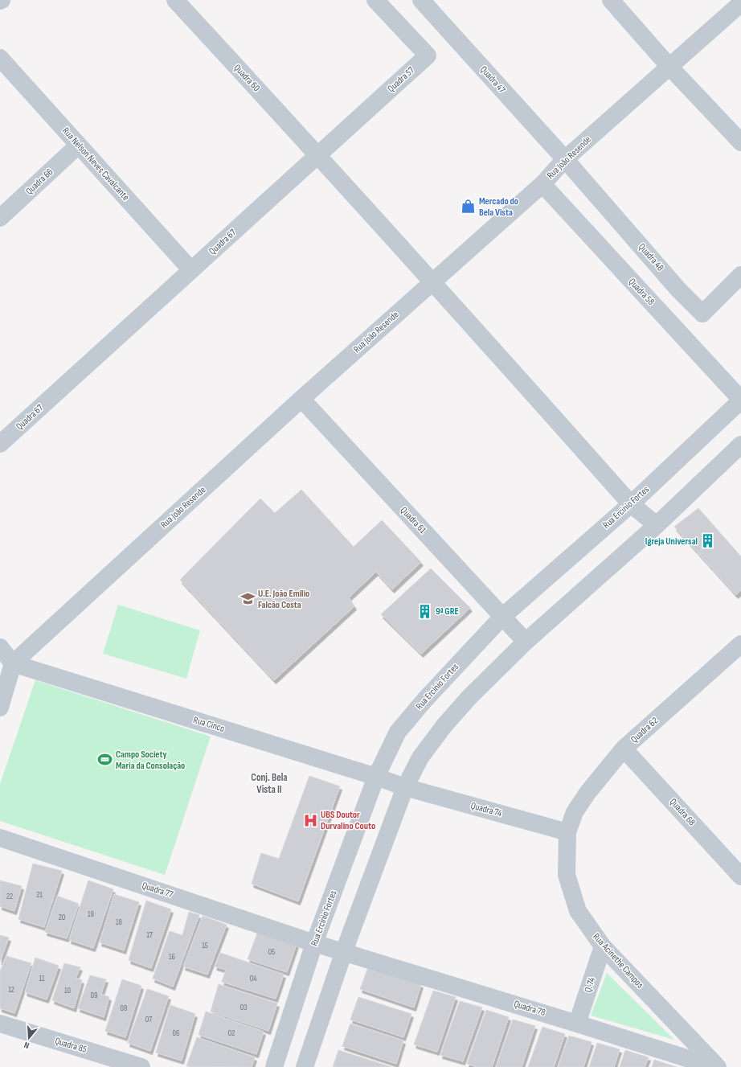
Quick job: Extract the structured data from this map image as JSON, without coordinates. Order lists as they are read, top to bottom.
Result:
{
  "streets": {
    "street": [
      "Quadra 60",
      "Quadra 57",
      "Quadra 47",
      "Rua João Resende",
      "Rua Nelson Neves Cavalcante",
      "Quadra 66",
      "Quadra 67",
      "Quadra 48",
      "Quadra 58",
      "Rua Ercínio Fortes",
      "Quadra 61",
      "Rua Cinco",
      "Quadra 62",
      "Quadra 74",
      "Quadra 68",
      "Quadra 77",
      "Rua Acinethe Campos",
      "Q. 74",
      "Quadra 78",
      "Quadra 85"
    ]
  },
  "crossings": [
    ["Quadra 60", "Quadra 57"],
    ["Quadra 60", "Quadra 67"],
    ["Quadra 57", "Quadra 67"],
    ["Quadra 47", "Rua João Resende"],
    ["Quadra 47", "Quadra 48"],
    ["Rua João Resende", "Quadra 48"],
    ["Rua João Resende", "Quadra 58"],
    ["Rua João Resende", "Quadra 61"],
    ["Rua João Resende", "Rua Cinco"],
    ["Rua Nelson Neves Cavalcante", "Quadra 66"],
    ["Rua Nelson Neves Cavalcante", "Quadra 67"],
    ["Quadra 58", "Rua Ercínio Fortes"],
    ["Rua Ercínio Fortes", "Quadra 61"],
    ["Rua Ercínio Fortes", "Rua Cinco"],
    ["Rua Ercínio Fortes", "Quadra 77"],
    ["Rua Cinco", "Quadra 74"],
    ["Quadra 62", "Quadra 74"],
    ["Quadra 62", "Quadra 68"],
    ["Quadra 62", "Rua Acinethe Campos"],
    ["Quadra 74", "Rua Acinethe Campos"],
    ["Quadra 77", "Quadra 78"],
    ["Rua Acinethe Campos", "Q. 74"],
    ["Q. 74", "Quadra 78"]
  ],
  "districts": ["Conj. Bela Vista II"],
  "places": {
    "shop": ["Mercado do Bela Vista"],
    "building": ["Igreja Universal", "9ª GRE"],
    "school or university": ["U.E. João Emílio Falcão Costa"],
    "sports": ["Campo Society Maria da Consolação"],
    "hospital": ["UBS Doutor Durvalino Couto"]
  },
  "house_numbers": [
    "21",
    "22",
    "19",
    "20",
    "18",
    "17",
    "15",
    "05",
    "16",
    "11",
    "04",
    "12",
    "10",
    "09",
    "03",
    "08",
    "07",
    "06",
    "02"
  ],
  "north": "bottom"
}
